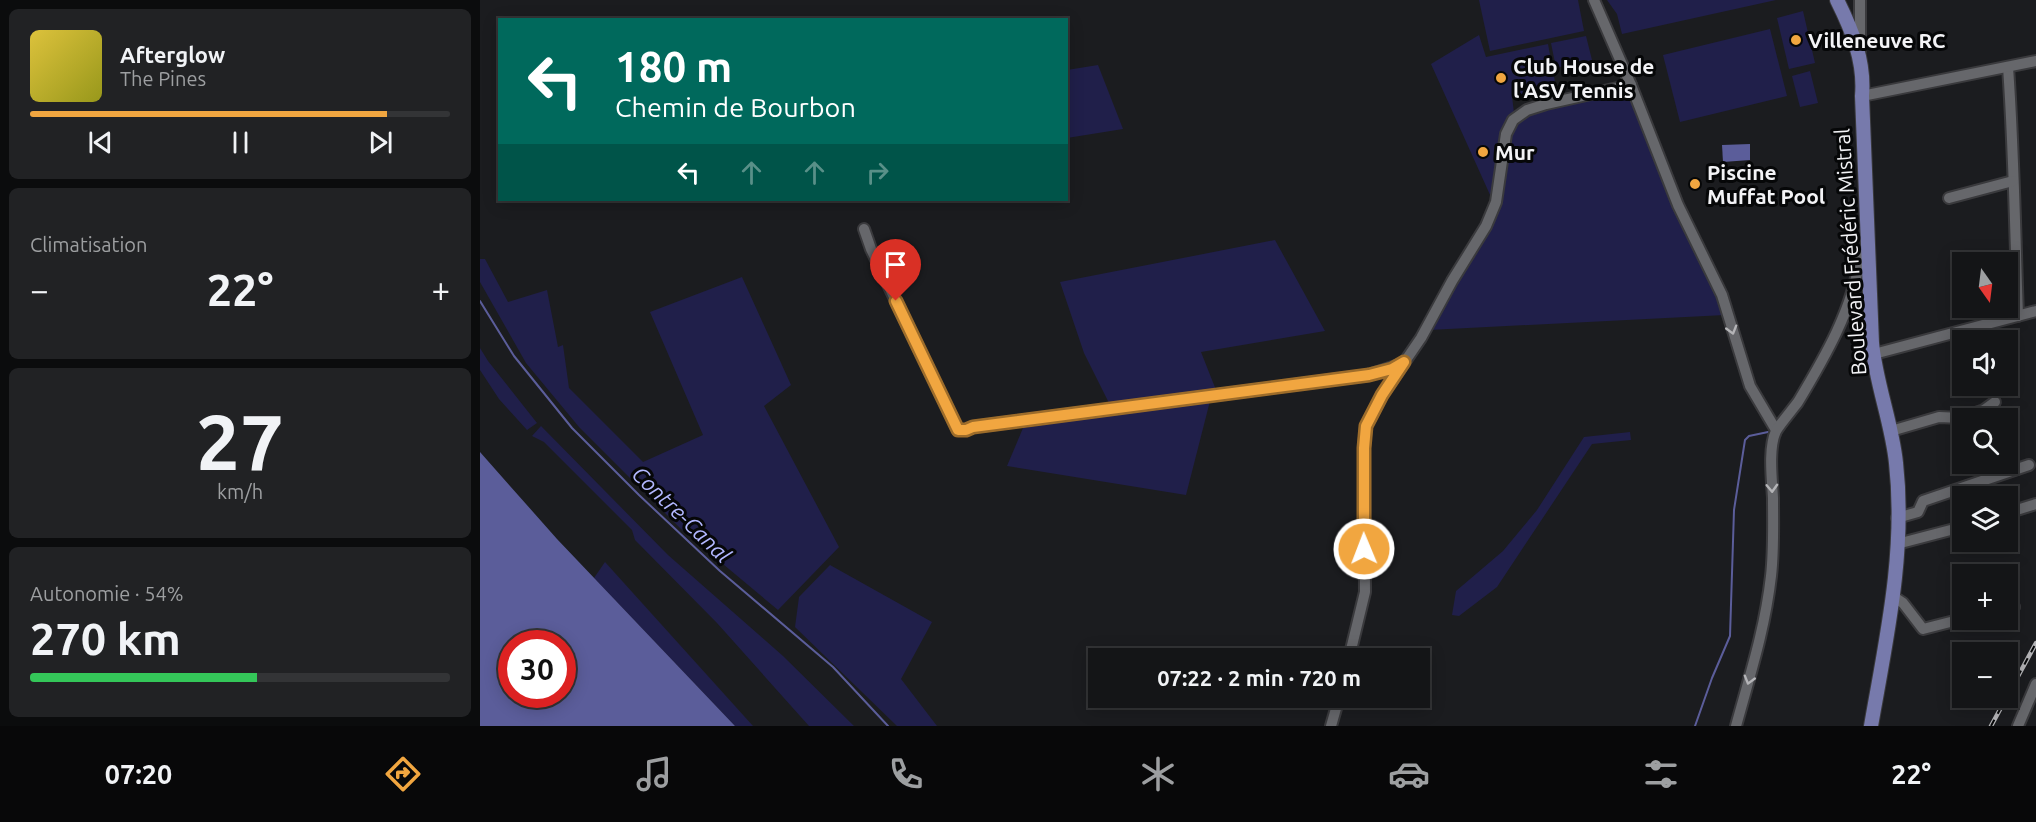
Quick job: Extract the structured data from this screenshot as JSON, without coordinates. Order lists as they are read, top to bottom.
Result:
{
  "streets": {
    "main road": ["Boulevard Frédéric Mistral"]
  },
  "water": ["Contre-Canal"],
  "places": [
    "Villeneuve RC",
    "Club House de l'ASV Tennis",
    "Mur",
    "Piscine Muffat Pool"
  ],
  "north": "bottom",
  "page": {
    "turn": ["180 m", "Chemin de Bourbon"],
    "song": ["Afterglow", "The Pines"],
    "tile": [
      "Climatisation",
      ["27", "km/h"],
      ["Autonomie · 54%", "270 km"]
    ],
    "map_buttons": ["+", "−"],
    "heat": ["−", "22°", "+"],
    "limit": "30",
    "trip": "07:22 · 2 min · 720 m",
    "tabs": ["07:20", "22°"]
  }
}
